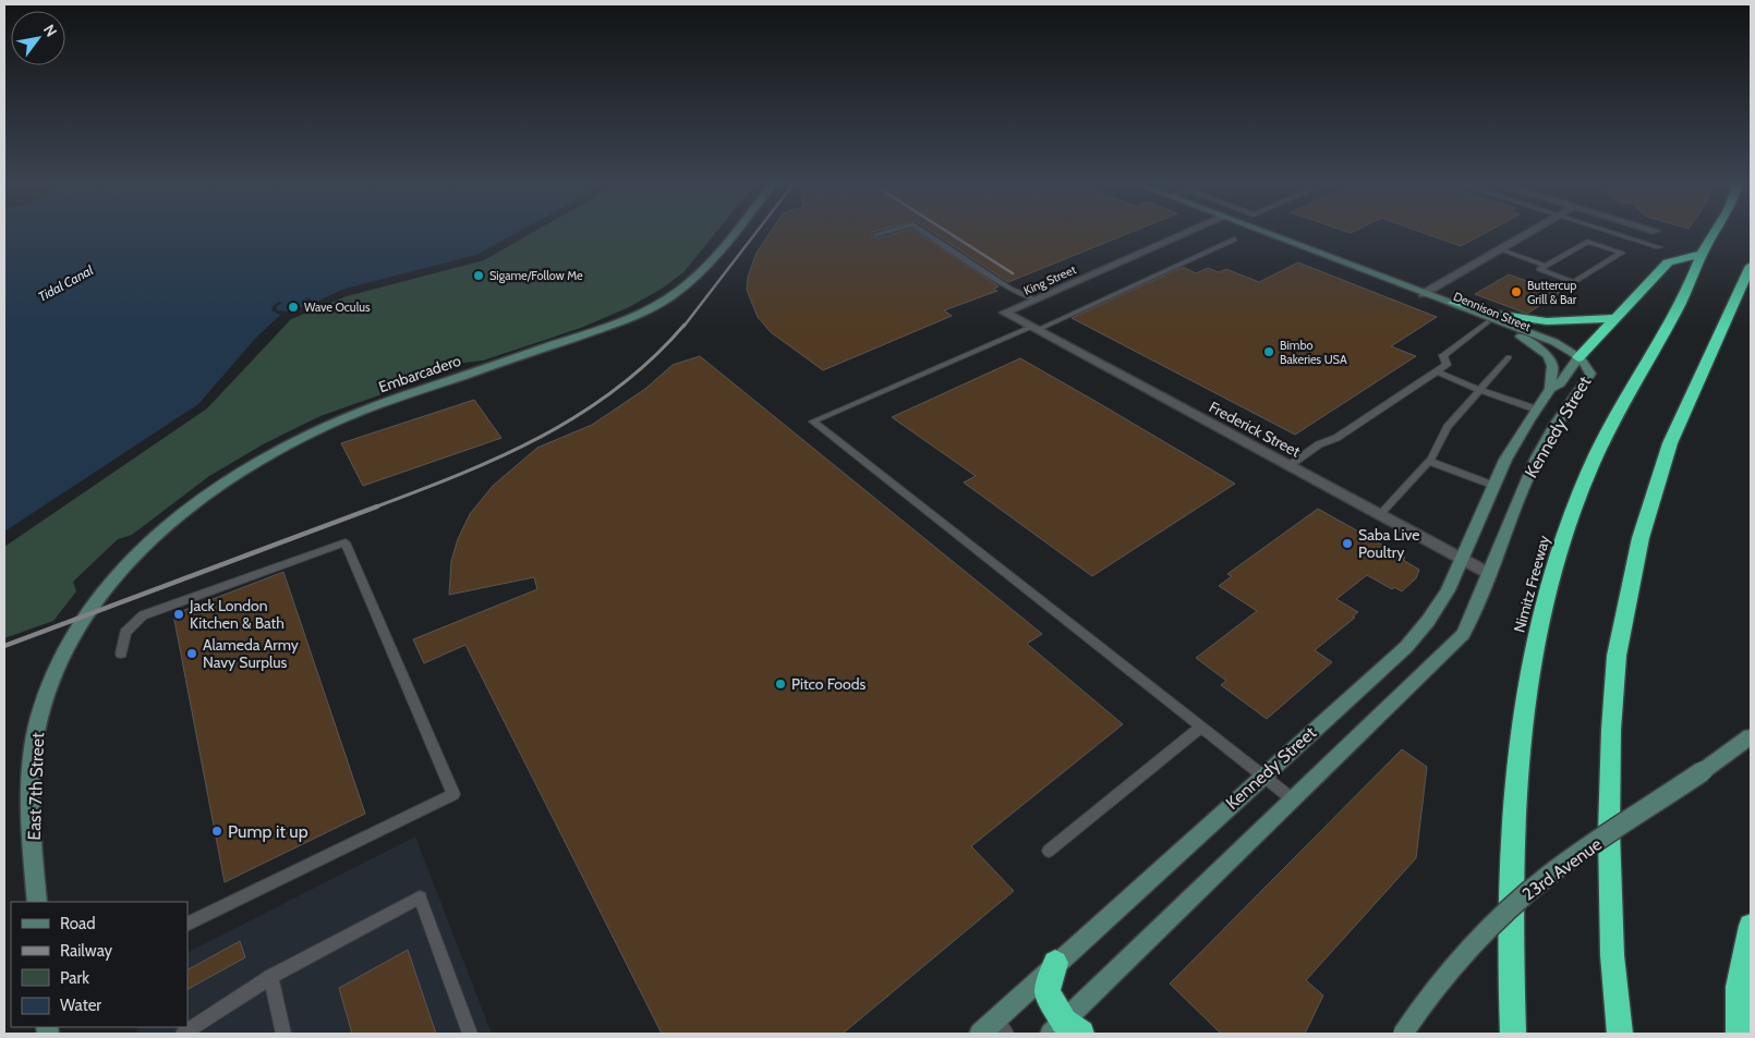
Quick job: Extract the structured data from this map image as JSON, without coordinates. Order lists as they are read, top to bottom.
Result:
{
  "streets": {
    "highway": ["Nimitz Freeway"],
    "main road": [
      "Dennison Street",
      "Embarcadero",
      "Kennedy Street",
      "East 7th Street",
      "23rd Avenue"
    ],
    "street": ["King Street", "Frederick Street"]
  },
  "crossings": [
    ["King Street", "Frederick Street"],
    ["Dennison Street", "Kennedy Street"],
    ["Embarcadero", "East 7th Street"],
    ["Kennedy Street", "Frederick Street"]
  ],
  "water": ["Tidal Canal"],
  "places": [
    "Sigame/Follow Me",
    "Buttercup Grill & Bar",
    "Wave Oculus",
    "Bimbo Bakeries USA",
    "Saba Live Poultry",
    "Jack London Kitchen & Bath",
    "Alameda Army Navy Surplus",
    "Pitco Foods",
    "Pump it up"
  ],
  "legend": [
    "Road",
    "Railway",
    "Park",
    "Water"
  ],
  "north": "top right"
}
